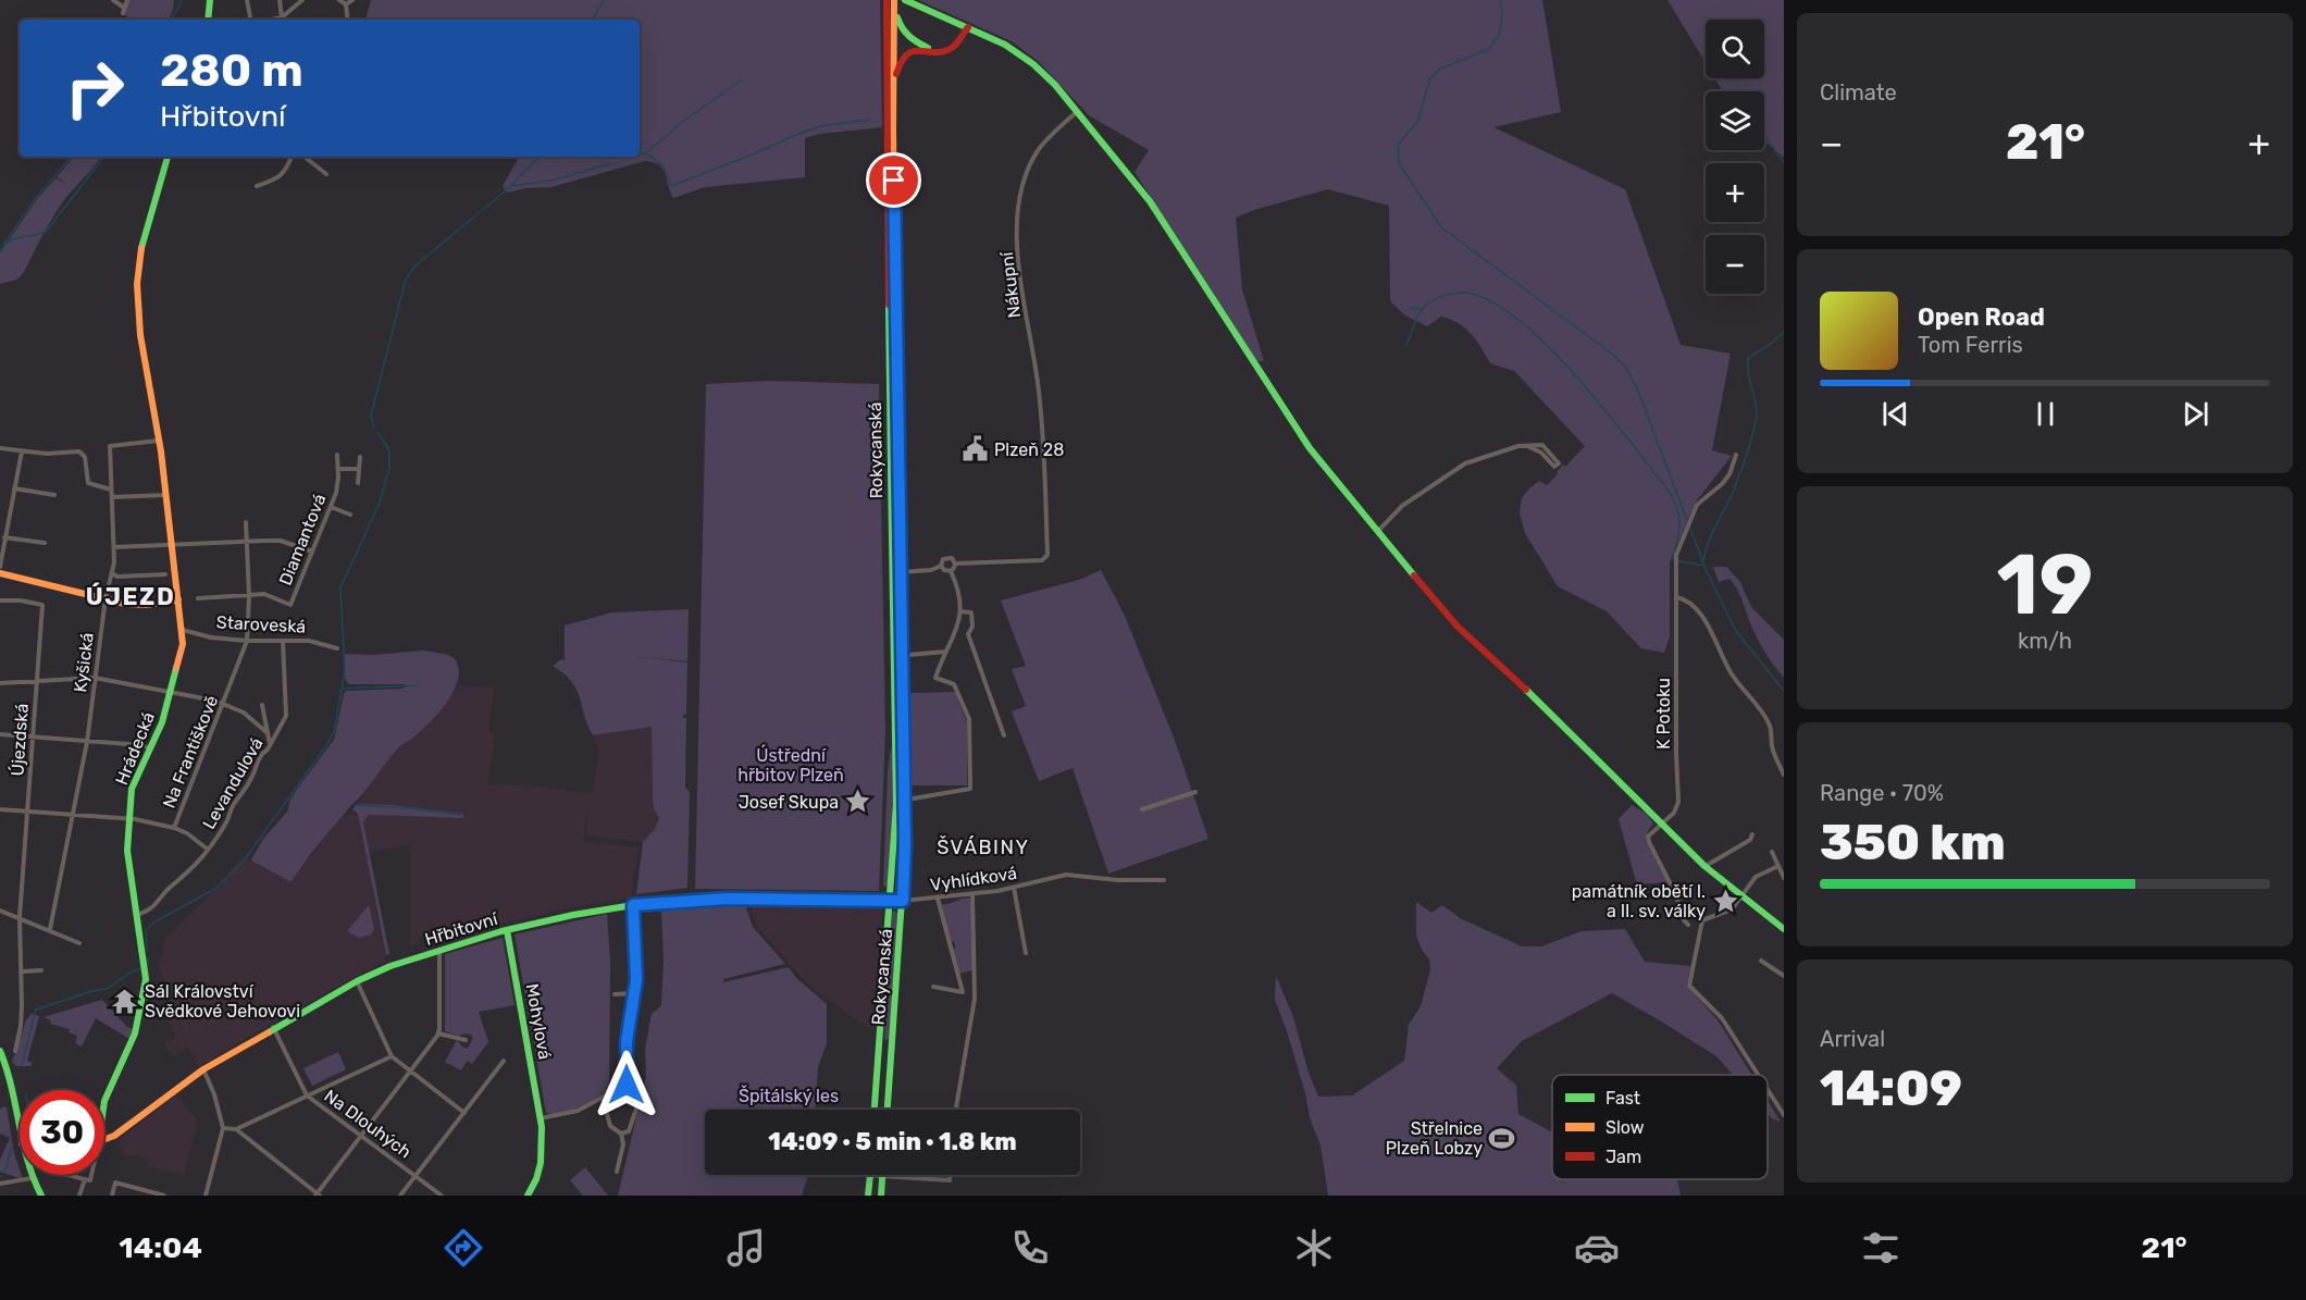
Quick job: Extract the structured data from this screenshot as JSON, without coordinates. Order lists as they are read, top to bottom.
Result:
{
  "streets": {
    "main road": [
      "Rokycanská",
      "Hrádecká",
      "Hřbitovní",
      "Mohylová"
    ],
    "street": [
      "Nákupní",
      "Diamantová",
      "Staroveská",
      "Kyšická",
      "K Potoku",
      "Újezdská",
      "Na Františkově",
      "Levandulová",
      "Vyhlídková",
      "Na Dlouhých"
    ]
  },
  "crossings": [
    ["Rokycanská", "Vyhlídková"],
    ["Rokycanská", "Hřbitovní"],
    ["Diamantová", "Na Františkově"],
    ["Staroveská", "Hrádecká"],
    ["Staroveská", "Na Františkově"],
    ["Staroveská", "Levandulová"],
    ["Kyšická", "Hrádecká"],
    ["Kyšická", "Na Františkově"],
    ["Újezdská", "Na Františkově"],
    ["Hrádecká", "Na Františkově"],
    ["Hrádecká", "Levandulová"],
    ["Vyhlídková", "Hřbitovní"],
    ["Hřbitovní", "Mohylová"],
    ["Hřbitovní", "Na Dlouhých"]
  ],
  "districts": ["ÚJEZD", "ŠVÁBINY"],
  "parks": ["Ústřední hřbitov Plzeň", "Špitálský les"],
  "places": {
    "public building": ["Plzeň 28"],
    "place": ["Josef Skupa", "památník obětí I. a II. sv. války"],
    "temple": ["Sál Království Svědkové Jehovovi"],
    "sports": ["Střelnice Plzeň Lobzy"]
  },
  "legend": ["Fast", "Slow", "Jam"],
  "page": {
    "tile": [
      "Climate",
      ["19", "km/h"],
      ["Range · 70%", "350 km"],
      ["Arrival", "14:09"]
    ],
    "map_buttons": ["+", "−"],
    "turn": ["280 m", "Hřbitovní"],
    "heat": ["−", "21°", "+"],
    "song": ["Open Road", "Tom Ferris"],
    "limit": "30",
    "trip": "14:09 · 5 min · 1.8 km",
    "tabs": ["14:04", "21°"]
  }
}
